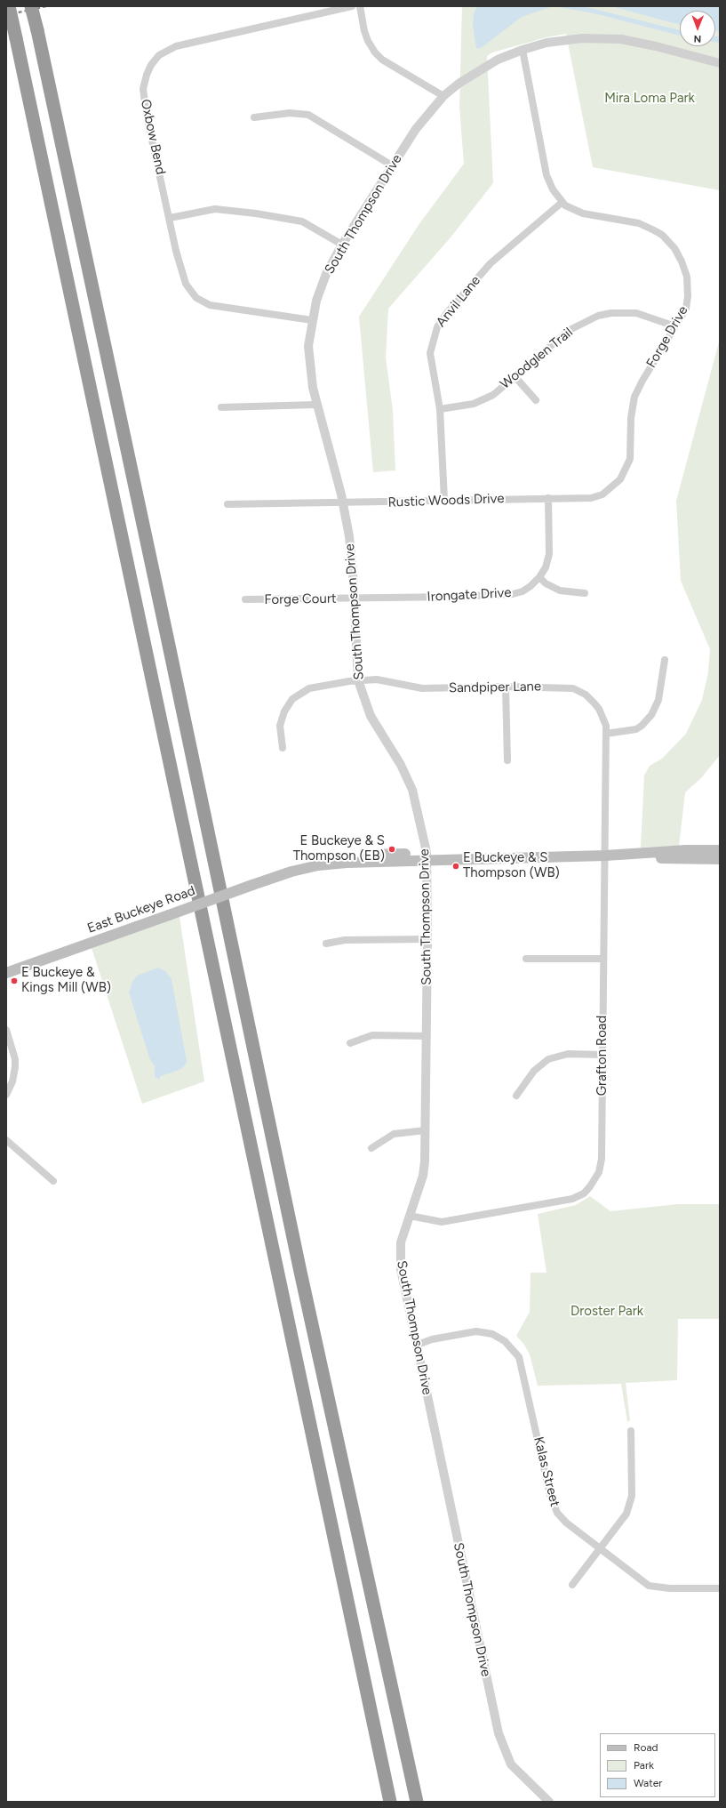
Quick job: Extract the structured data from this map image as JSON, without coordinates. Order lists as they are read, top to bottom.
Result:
{
  "streets": {
    "main road": ["East Buckeye Road"],
    "street": [
      "Oxbow Bend",
      "South Thompson Drive",
      "Anvil Lane",
      "Forge Drive",
      "Woodglen Trail",
      "Rustic Woods Drive",
      "Irongate Drive",
      "Forge Court",
      "Sandpiper Lane",
      "Grafton Road",
      "Kalas Street"
    ]
  },
  "crossings": [
    ["Oxbow Bend", "South Thompson Drive"],
    ["South Thompson Drive", "Forge Drive"],
    ["South Thompson Drive", "Rustic Woods Drive"],
    ["South Thompson Drive", "Irongate Drive"],
    ["South Thompson Drive", "Forge Court"],
    ["South Thompson Drive", "Sandpiper Lane"],
    ["South Thompson Drive", "East Buckeye Road"],
    ["South Thompson Drive", "Grafton Road"],
    ["South Thompson Drive", "Kalas Street"],
    ["Anvil Lane", "Forge Drive"],
    ["Anvil Lane", "Woodglen Trail"],
    ["Anvil Lane", "Rustic Woods Drive"],
    ["Forge Drive", "Woodglen Trail"],
    ["Forge Drive", "Rustic Woods Drive"],
    ["Forge Drive", "Irongate Drive"],
    ["Rustic Woods Drive", "Irongate Drive"],
    ["Irongate Drive", "Forge Court"],
    ["Sandpiper Lane", "Grafton Road"],
    ["East Buckeye Road", "Grafton Road"]
  ],
  "parks": ["Mira Loma Park", "Droster Park"],
  "places": ["E Buckeye & S Thompson (EB)", "E Buckeye & S Thompson (WB)", "E Buckeye & Kings Mill (WB)"],
  "legend": ["Road", "Park", "Water"],
  "north": "bottom"
}
